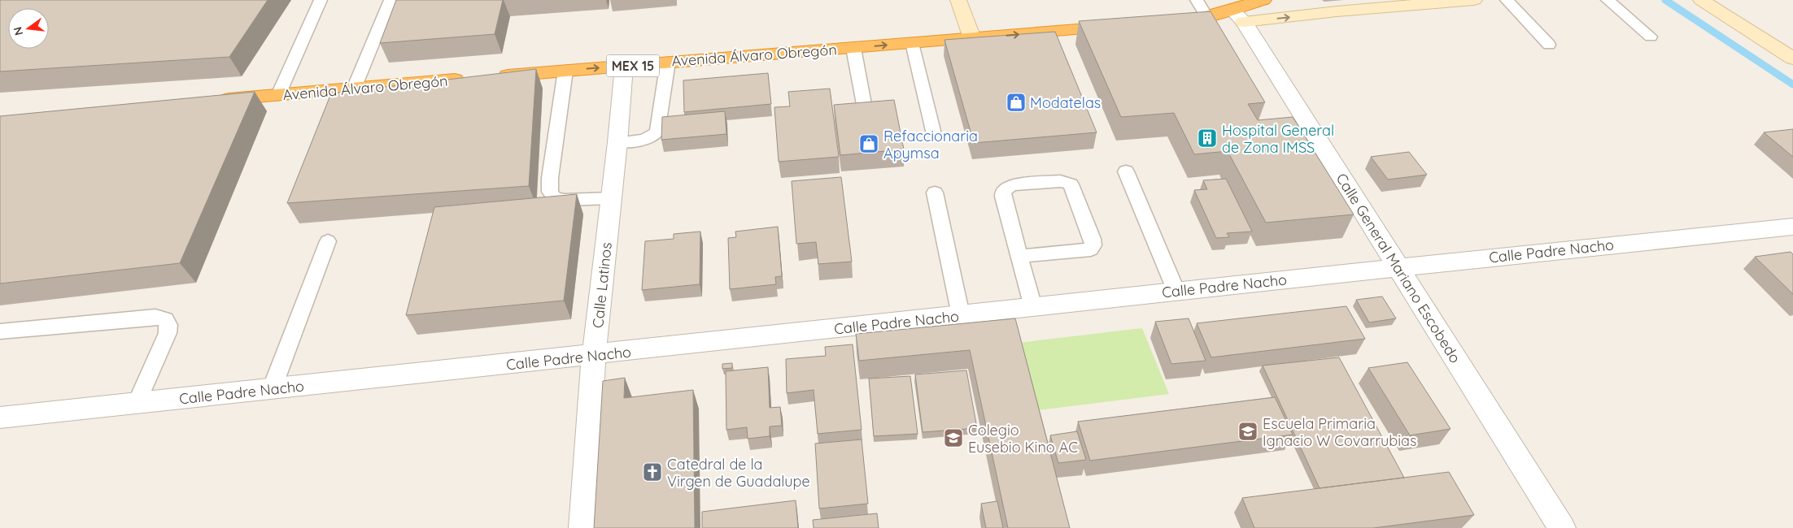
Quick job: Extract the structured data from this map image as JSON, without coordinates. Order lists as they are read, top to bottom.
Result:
{
  "streets": {
    "highway": ["Avenida Álvaro Obregón", "MEX 15"],
    "street": ["Calle Padre Nacho", "Calle General Mariano Escobedo", "Calle Latinos"]
  },
  "crossings": [
    ["Avenida Álvaro Obregón", "Calle Latinos"],
    ["Calle Padre Nacho", "Calle General Mariano Escobedo"],
    ["Calle Padre Nacho", "Calle Latinos"]
  ],
  "places": {
    "shop": ["Modatelas", "Refaccionaria Apymsa"],
    "building": ["Hospital General de Zona IMSS"],
    "school or university": ["Escuela Primaria Ignacio W Covarrubias", "Colegio Eusebio Kino AC"],
    "church": ["Catedral de la Virgen de Guadalupe"]
  },
  "north": "left"
}
